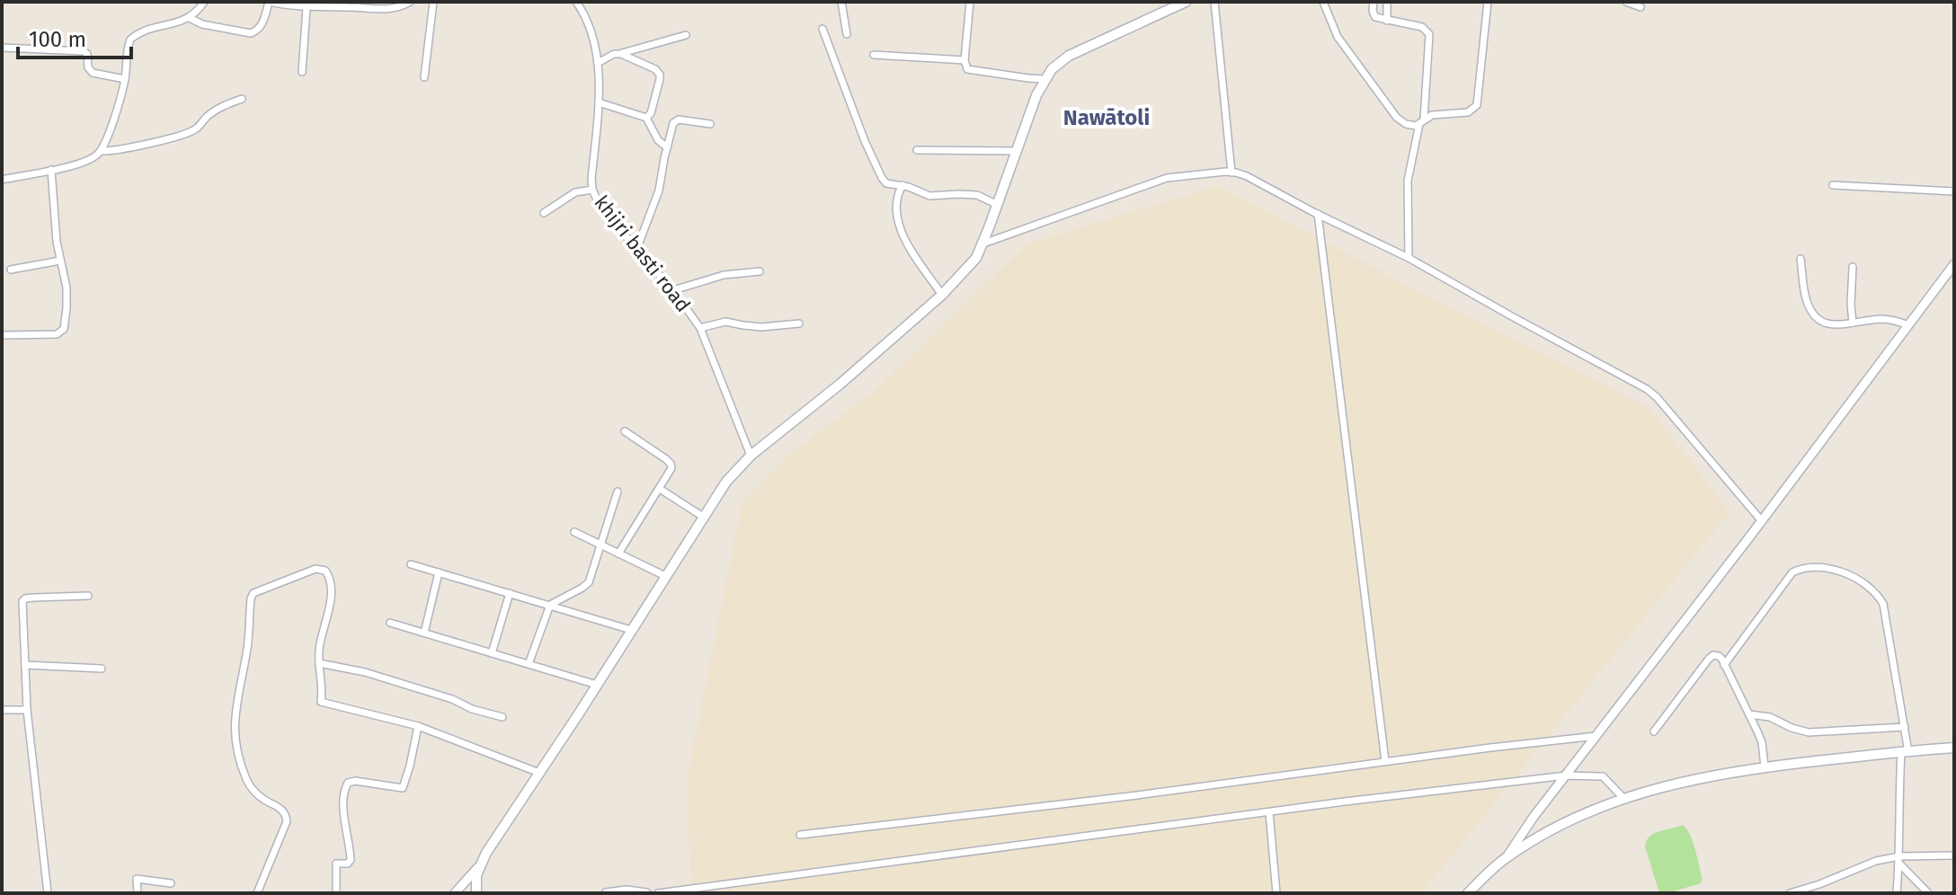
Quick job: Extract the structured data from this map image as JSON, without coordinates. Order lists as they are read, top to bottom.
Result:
{
  "streets": {
    "street": ["khijri basti road"]
  },
  "districts": ["Nawātoli"],
  "scale_bar": "100 m"
}
